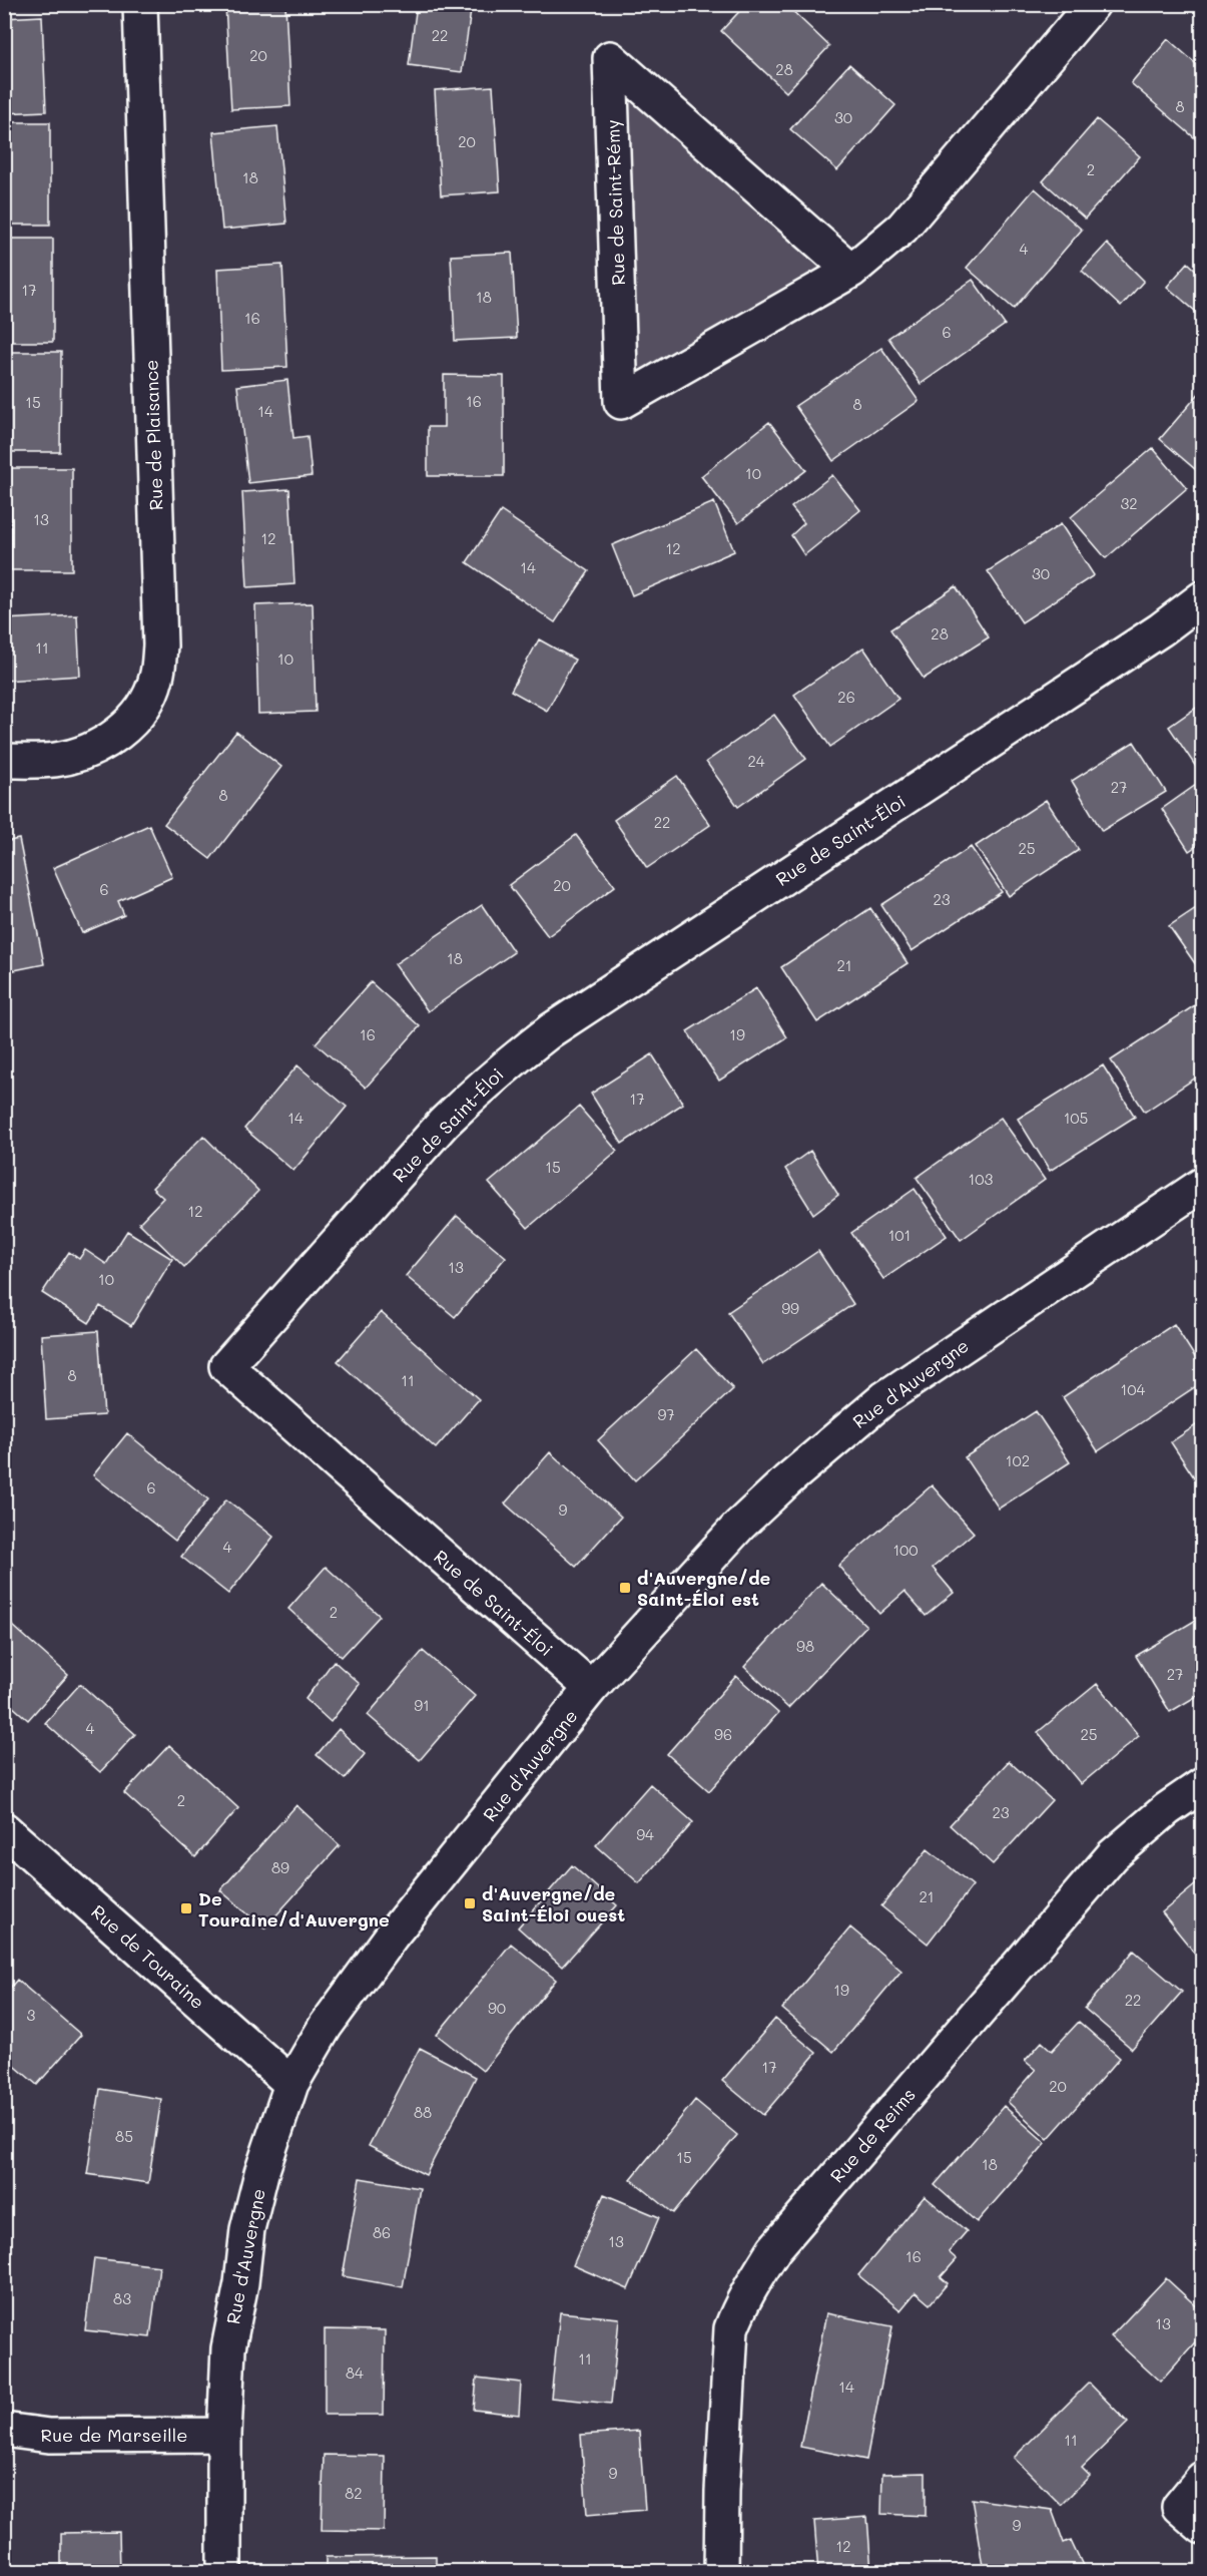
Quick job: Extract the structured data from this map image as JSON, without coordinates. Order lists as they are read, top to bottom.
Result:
{
  "streets": {
    "street": [
      "Rue de Saint-Rémy",
      "Rue de Plaisance",
      "Rue de Saint-Éloi",
      "Rue d'Auvergne",
      "Rue de Touraine",
      "Rue de Reims",
      "Rue de Marseille"
    ]
  },
  "crossings": [
    ["Rue de Saint-Éloi", "Rue d'Auvergne"],
    ["Rue d'Auvergne", "Rue de Touraine"],
    ["Rue d'Auvergne", "Rue de Marseille"]
  ],
  "places": {
    "transit": ["d'Auvergne/de Saint-Éloi est", "d'Auvergne/de Saint-Éloi ouest", "De Touraine/d'Auvergne"]
  },
  "house_numbers": [
    "22",
    "20",
    "28",
    "8",
    "30",
    "20",
    "2",
    "18",
    "4",
    "17",
    "18",
    "16",
    "6",
    "16",
    "15",
    "8",
    "14",
    "10",
    "32",
    "13",
    "12",
    "12",
    "14",
    "30",
    "28",
    "11",
    "10",
    "26",
    "24",
    "27",
    "8",
    "22",
    "25",
    "20",
    "6",
    "23",
    "18",
    "21",
    "16",
    "19",
    "17",
    "14",
    "105",
    "15",
    "103",
    "12",
    "101",
    "13",
    "10",
    "99",
    "8",
    "11",
    "104",
    "97",
    "102",
    "6",
    "9",
    "4",
    "100",
    "2",
    "98",
    "27",
    "91",
    "4",
    "96",
    "25",
    "2",
    "23",
    "94",
    "89",
    "21",
    "19",
    "22",
    "90",
    "3",
    "17",
    "20",
    "88",
    "85",
    "15",
    "18",
    "86",
    "13",
    "16",
    "83",
    "13",
    "11",
    "84",
    "14",
    "11",
    "9",
    "82",
    "9",
    "12"
  ]
}
